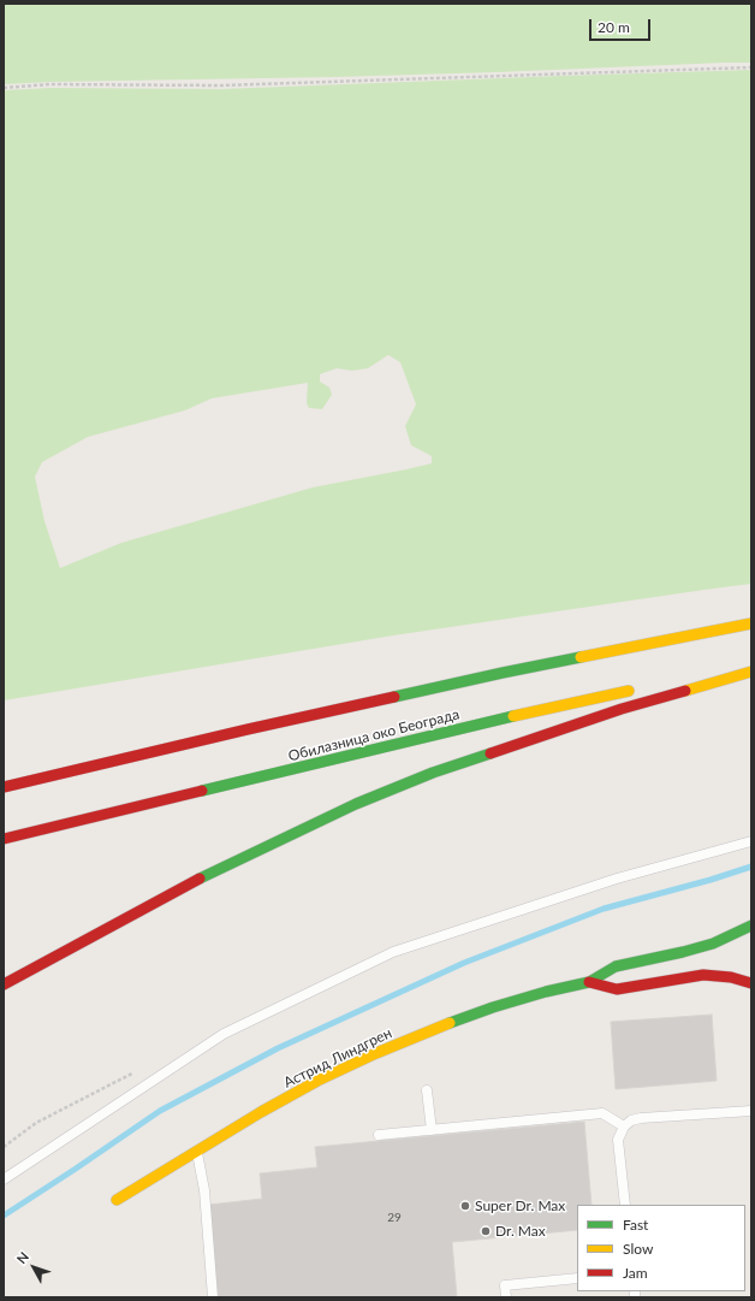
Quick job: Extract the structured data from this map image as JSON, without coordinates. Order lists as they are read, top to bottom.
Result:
{
  "streets": {
    "main road": ["Обилазница око Београда", "Астрид Линдгрен"]
  },
  "places": ["Super Dr. Max", "Dr. Max"],
  "house_numbers": ["29"],
  "legend": ["Fast", "Slow", "Jam"],
  "scale_bar": "20 m",
  "north": "top left"
}
